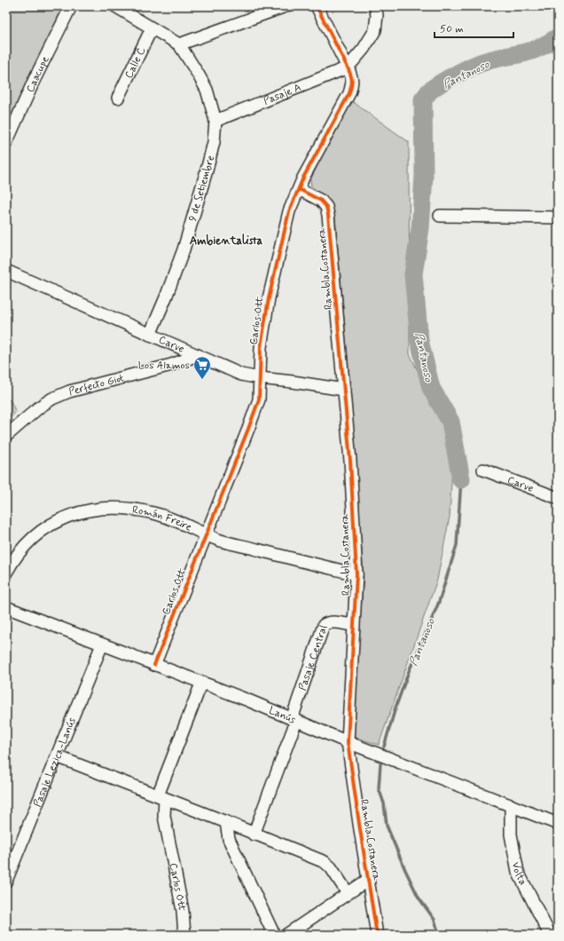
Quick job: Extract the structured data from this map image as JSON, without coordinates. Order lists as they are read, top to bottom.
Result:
{
  "streets": {
    "street": [
      "Calle C",
      "Caacupe",
      "Pasaje A",
      "9 de Setiembre",
      "Rambla Costanera",
      "Carlos Ott",
      "Carve",
      "Perfecto Giot",
      "Román Freire",
      "Pasaje Central",
      "Lanús",
      "Pasaje Lezica-Lanús",
      "Volta"
    ]
  },
  "crossings": [
    ["Pasaje A", "9 de Setiembre"],
    ["Pasaje A", "Carlos Ott"],
    ["9 de Setiembre", "Carve"],
    ["Rambla Costanera", "Carlos Ott"],
    ["Rambla Costanera", "Carve"],
    ["Rambla Costanera", "Román Freire"],
    ["Rambla Costanera", "Pasaje Central"],
    ["Rambla Costanera", "Lanús"],
    ["Carlos Ott", "Carve"],
    ["Carlos Ott", "Román Freire"],
    ["Carlos Ott", "Lanús"],
    ["Carve", "Perfecto Giot"],
    ["Pasaje Central", "Lanús"],
    ["Lanús", "Pasaje Lezica-Lanús"],
    ["Lanús", "Volta"]
  ],
  "districts": ["Ambientalista"],
  "water": ["Pantanoso"],
  "places": {
    "supermarket": ["Los Alamos"]
  },
  "scale_bar": "50 m"
}
